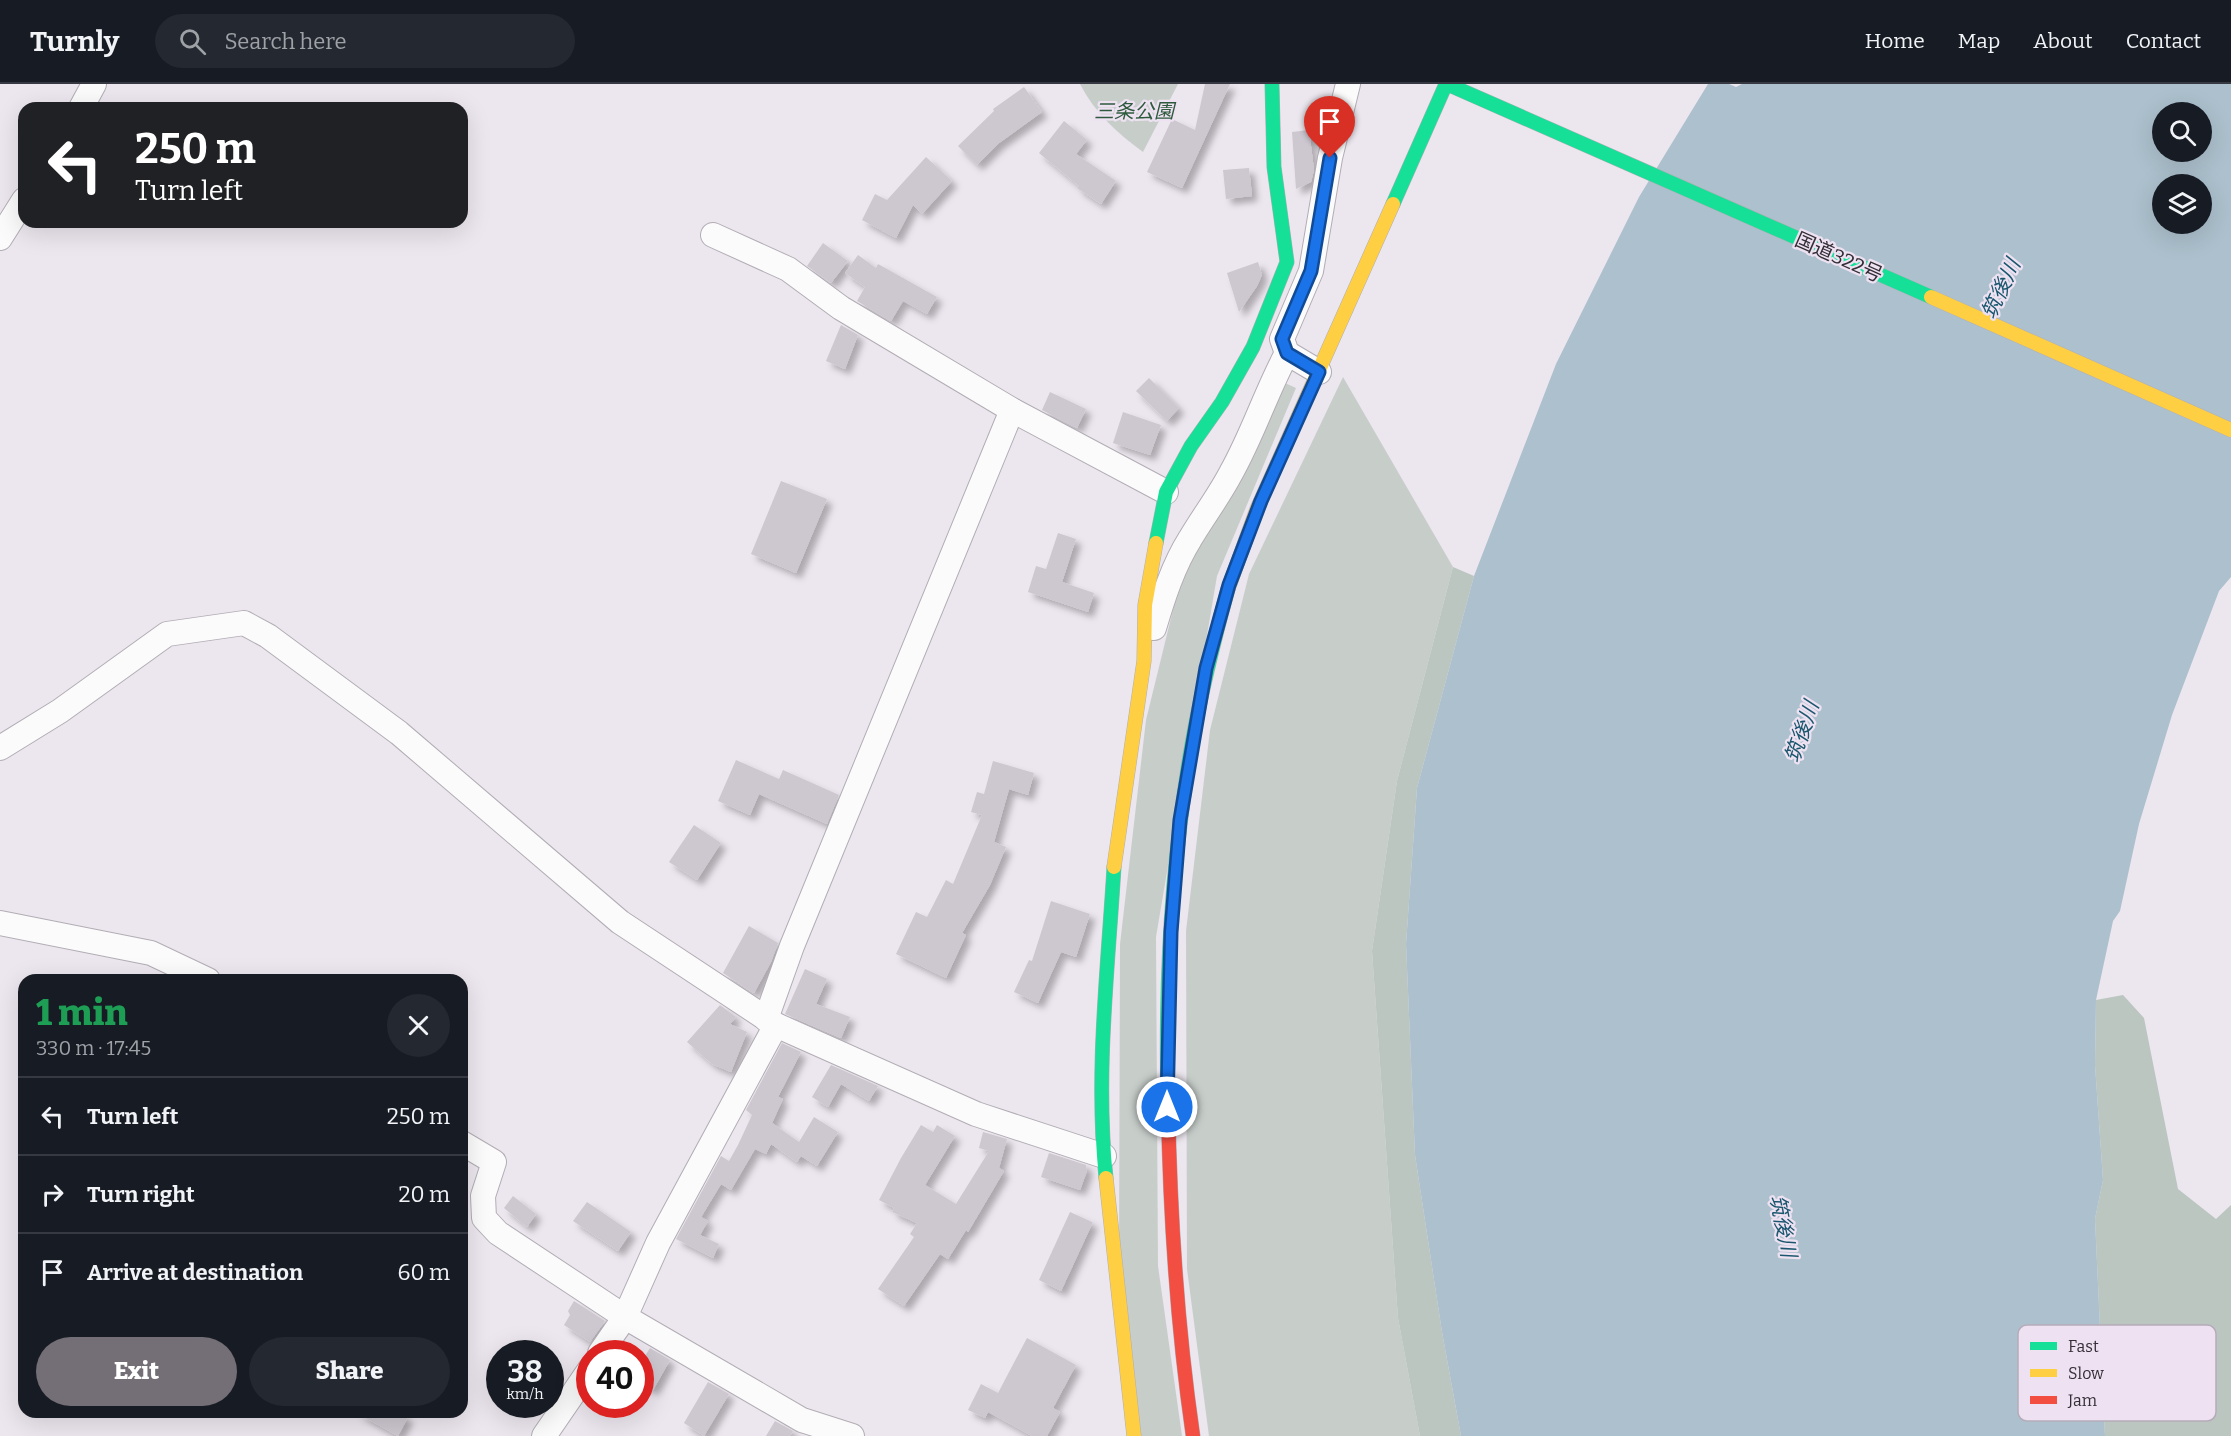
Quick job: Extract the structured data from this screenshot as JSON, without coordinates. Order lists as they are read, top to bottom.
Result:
{
  "streets": {
    "main road": ["国道322号"]
  },
  "water": ["筑後川"],
  "parks": ["三条公園"],
  "legend": ["Fast", "Slow", "Jam"],
  "page": {
    "header": "Turnly",
    "search": "Search here",
    "nav": [
      "Home",
      "Map",
      "About",
      "Contact"
    ],
    "turn": ["250 m", "Turn left"],
    "heading": ["1 min", "330 m · 17:45"],
    "list": [
      {
        "name": "Turn left",
        "value": "250 m"
      },
      {
        "name": "Turn right",
        "value": "20 m"
      },
      {
        "name": "Arrive at destination",
        "value": "60 m"
      }
    ],
    "buttons": ["Exit", "Share"],
    "speed": "38 km/h",
    "limit": "40"
  }
}
